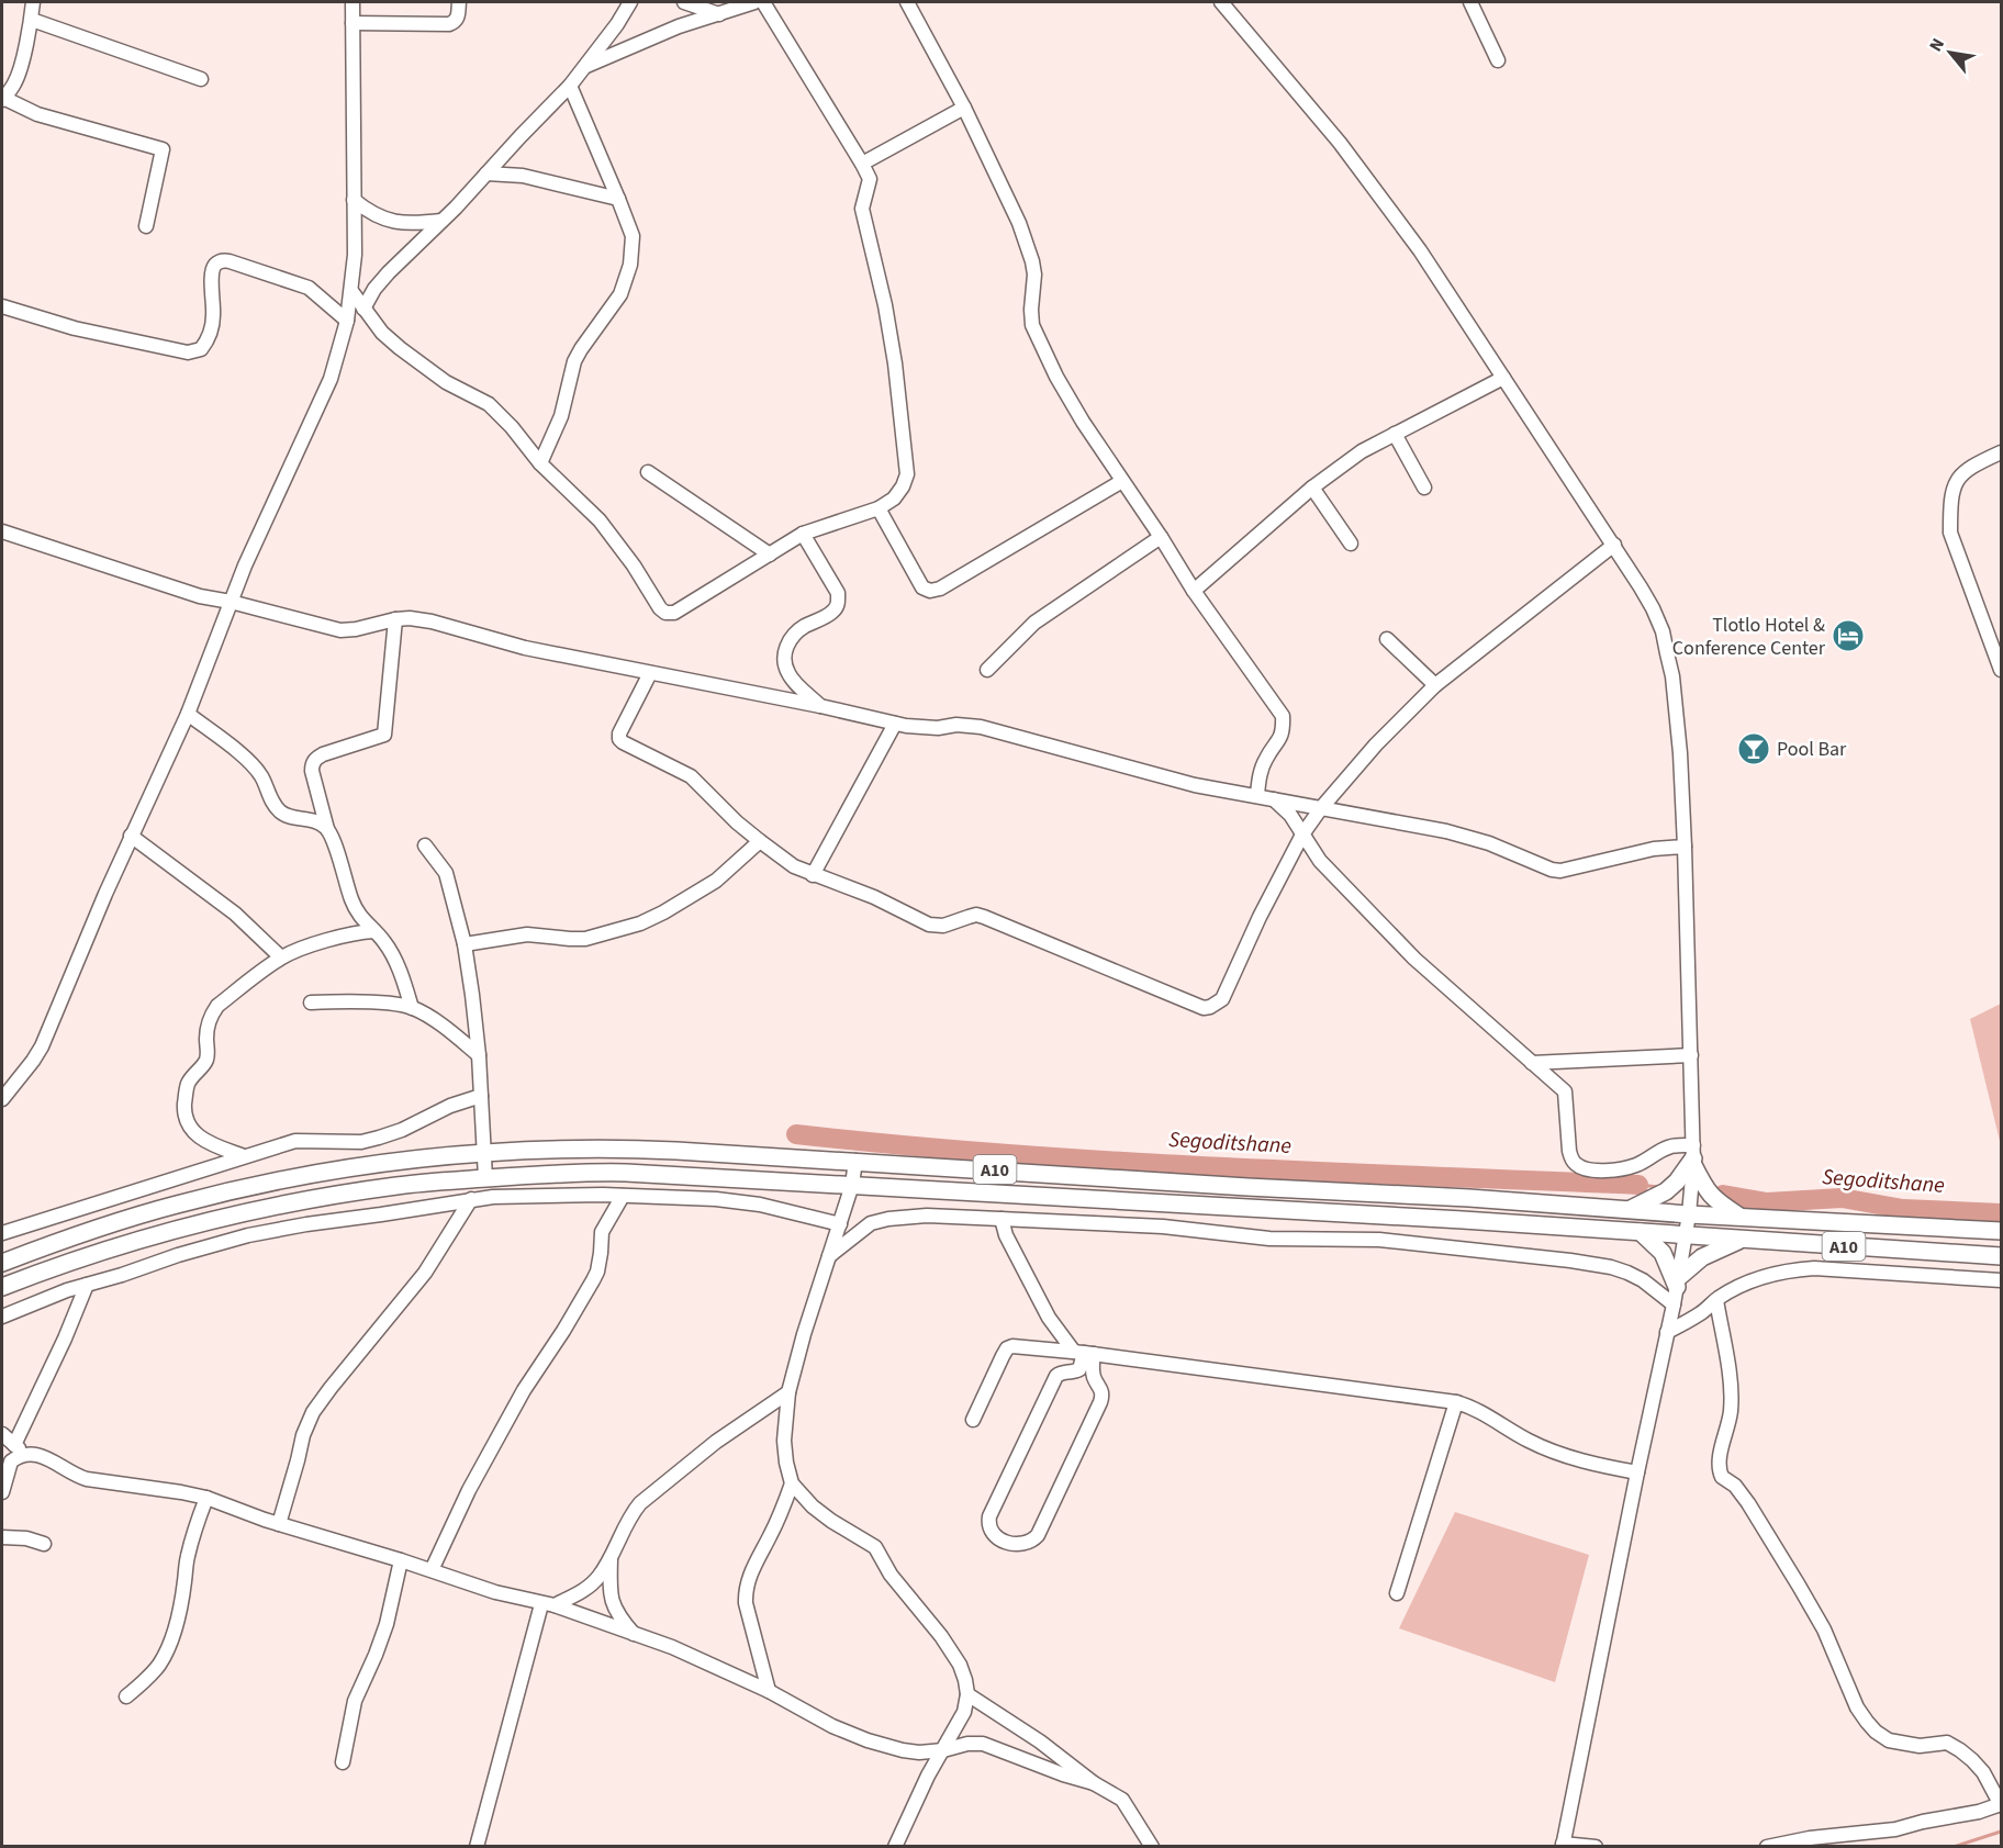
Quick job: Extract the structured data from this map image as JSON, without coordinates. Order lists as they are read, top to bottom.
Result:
{
  "streets": {
    "main road": ["A10"]
  },
  "water": ["Segoditshane"],
  "places": {
    "hotel": ["Tlotlo Hotel & Conference Center"],
    "bar": ["Pool Bar"]
  },
  "north": "top left"
}
